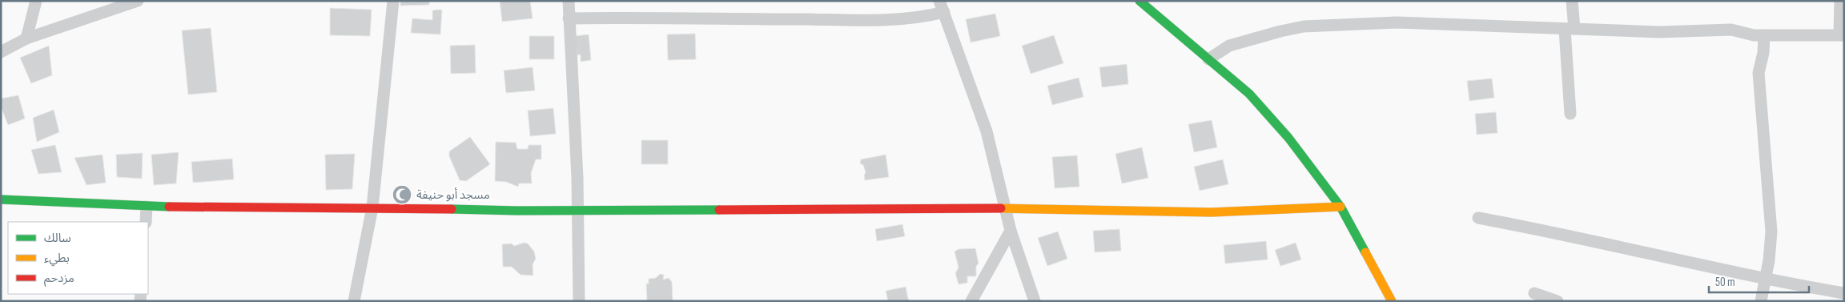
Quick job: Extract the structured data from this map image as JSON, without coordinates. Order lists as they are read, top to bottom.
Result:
{
  "places": {
    "mosque": ["مسجد أبو حنيفة"]
  },
  "legend": ["سالك", "بطيء", "مزدحم"],
  "scale_bar": "50 m"
}
